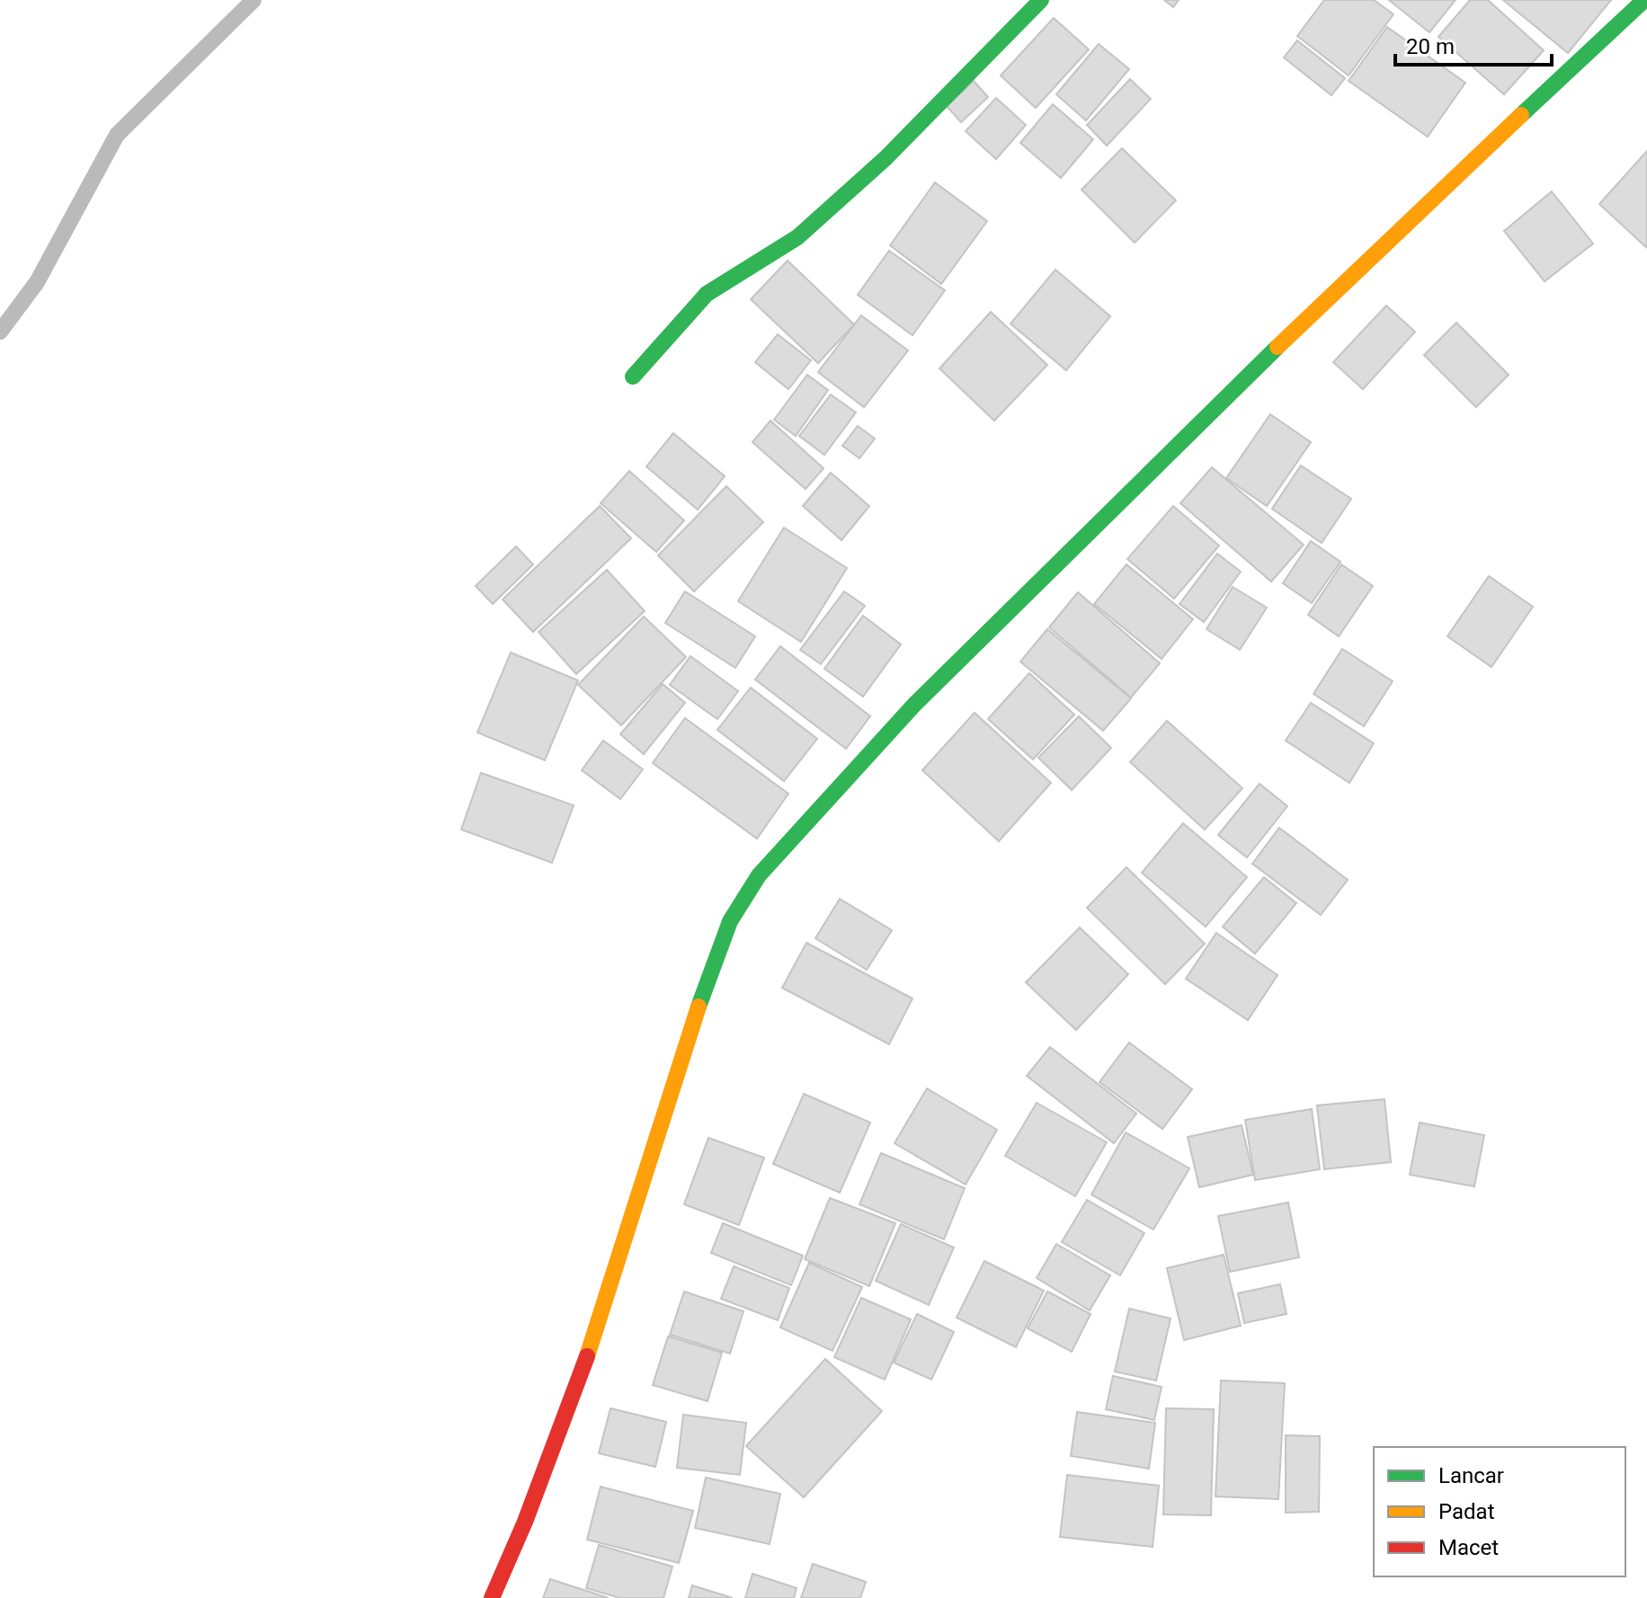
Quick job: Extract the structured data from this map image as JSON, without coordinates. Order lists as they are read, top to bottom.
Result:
{
  "legend": ["Lancar", "Padat", "Macet"],
  "scale_bar": "20 m"
}
